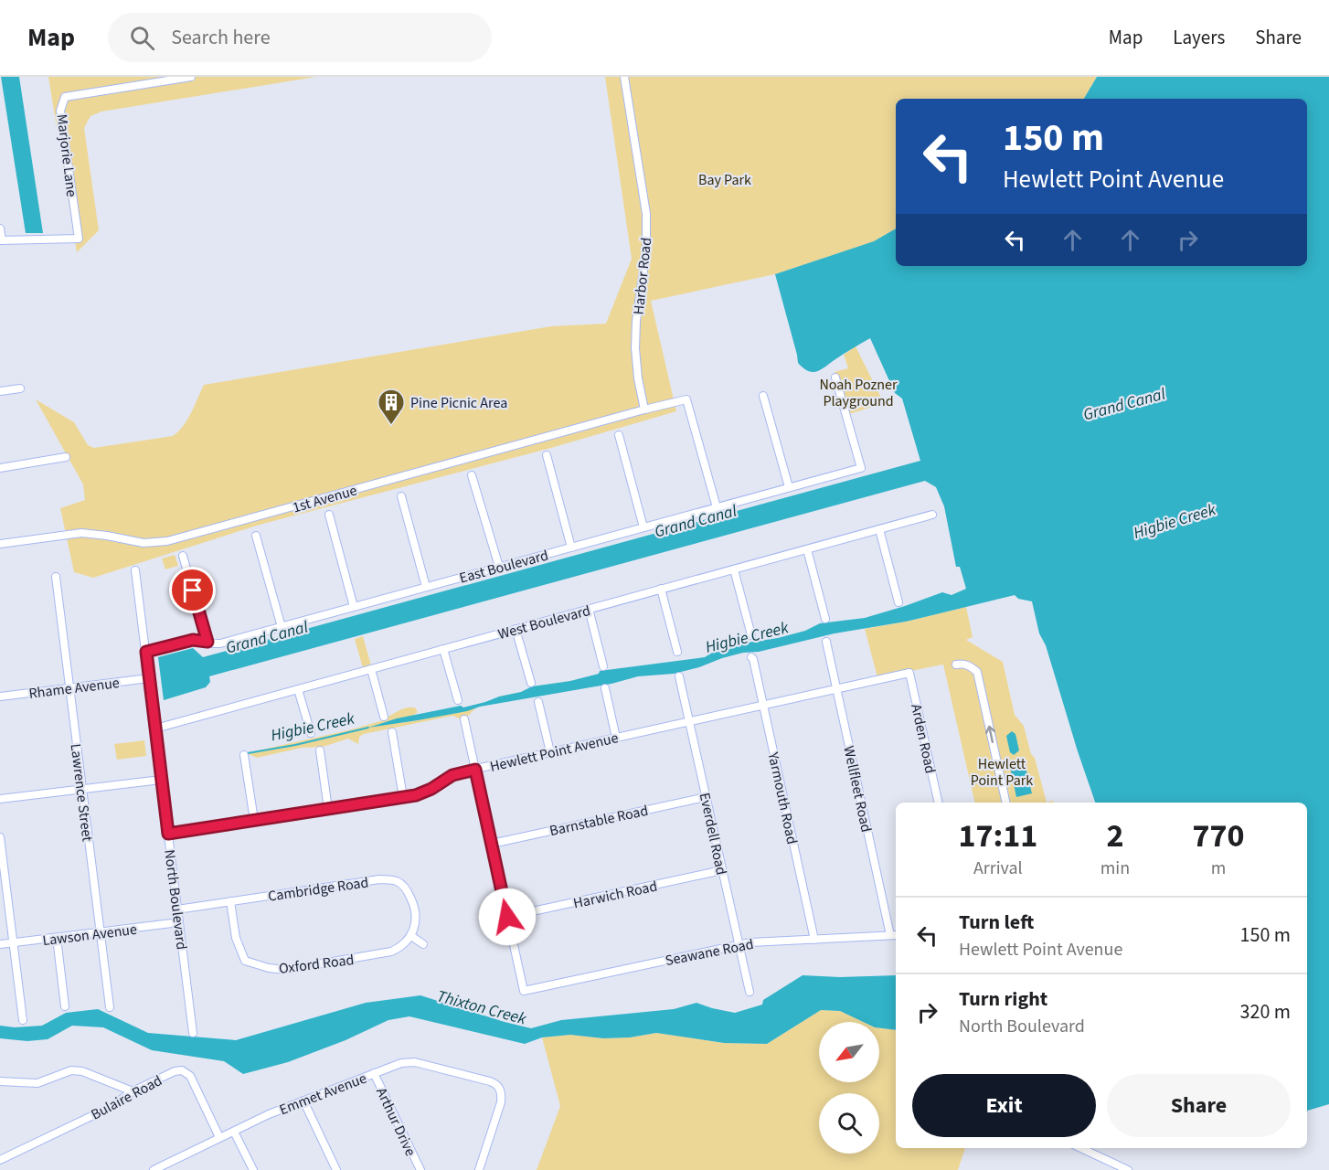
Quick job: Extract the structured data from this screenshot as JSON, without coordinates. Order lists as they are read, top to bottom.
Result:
{
  "streets": {
    "street": [
      "Marjorie Lane",
      "Harbor Road",
      "1st Avenue",
      "East Boulevard",
      "West Boulevard",
      "Rhame Avenue",
      "Arden Road",
      "Hewlett Point Avenue",
      "Wellfleet Road",
      "Lawrence Street",
      "Yarmouth Road",
      "Barnstable Road",
      "Everdell Road",
      "Cambridge Road",
      "Harwich Road",
      "North Boulevard",
      "Lawson Avenue",
      "Seawane Road",
      "Oxford Road",
      "Emmet Avenue",
      "Bulaire Road",
      "Arthur Drive"
    ]
  },
  "crossings": [
    ["Harbor Road", "1st Avenue"],
    ["1st Avenue", "East Boulevard"],
    ["East Boulevard", "North Boulevard"],
    ["West Boulevard", "North Boulevard"],
    ["Rhame Avenue", "Lawrence Street"],
    ["Rhame Avenue", "North Boulevard"],
    ["Arden Road", "Hewlett Point Avenue"],
    ["Hewlett Point Avenue", "Wellfleet Road"],
    ["Hewlett Point Avenue", "Yarmouth Road"],
    ["Hewlett Point Avenue", "Everdell Road"],
    ["Hewlett Point Avenue", "North Boulevard"],
    ["Wellfleet Road", "Seawane Road"],
    ["Lawrence Street", "Lawson Avenue"],
    ["Yarmouth Road", "Seawane Road"],
    ["Barnstable Road", "Everdell Road"],
    ["Everdell Road", "Harwich Road"],
    ["Everdell Road", "Seawane Road"],
    ["Cambridge Road", "North Boulevard"],
    ["Cambridge Road", "Oxford Road"],
    ["Harwich Road", "Seawane Road"],
    ["North Boulevard", "Lawson Avenue"],
    ["Emmet Avenue", "Bulaire Road"],
    ["Emmet Avenue", "Arthur Drive"]
  ],
  "water": ["Grand Canal", "Higbie Creek", "Thixton Creek"],
  "parks": ["Bay Park", "Noah Pozner Playground", "Hewlett Point Park"],
  "places": {
    "building": ["Pine Picnic Area"]
  },
  "north": "bottom left",
  "page": {
    "header": "Map",
    "search": "Search here",
    "nav": ["Map", "Layers", "Share"],
    "turn": ["150 m", "Hewlett Point Avenue"],
    "eta": [
      "17:11",
      "Arrival",
      "2",
      "min",
      "770",
      "m"
    ],
    "list": [
      {
        "name": "Turn left",
        "note": "Hewlett Point Avenue",
        "value": "150 m"
      },
      {
        "name": "Turn right",
        "note": "North Boulevard",
        "value": "320 m"
      }
    ],
    "buttons": ["Exit", "Share"]
  }
}
